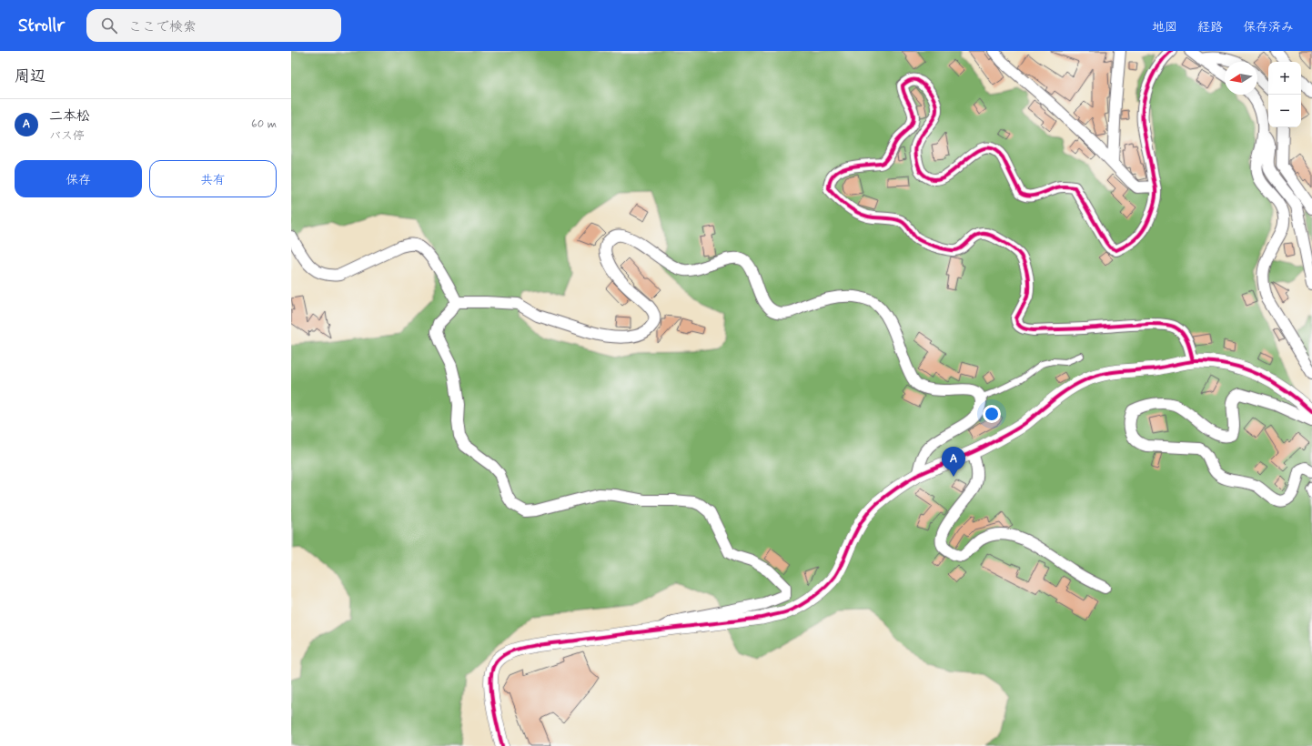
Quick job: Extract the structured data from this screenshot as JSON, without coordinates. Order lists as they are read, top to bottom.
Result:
{
  "north": "left",
  "page": {
    "header": "Strollr",
    "search": "ここで検索",
    "nav": ["地図", "経路", "保存済み"],
    "heading": "周辺",
    "map_buttons": ["+", "−"],
    "list": [
      {
        "mark": "A",
        "name": "二本松",
        "note": "バス停",
        "value": "60 m"
      }
    ],
    "buttons": ["保存", "共有"],
    "pins": "A"
  }
}
